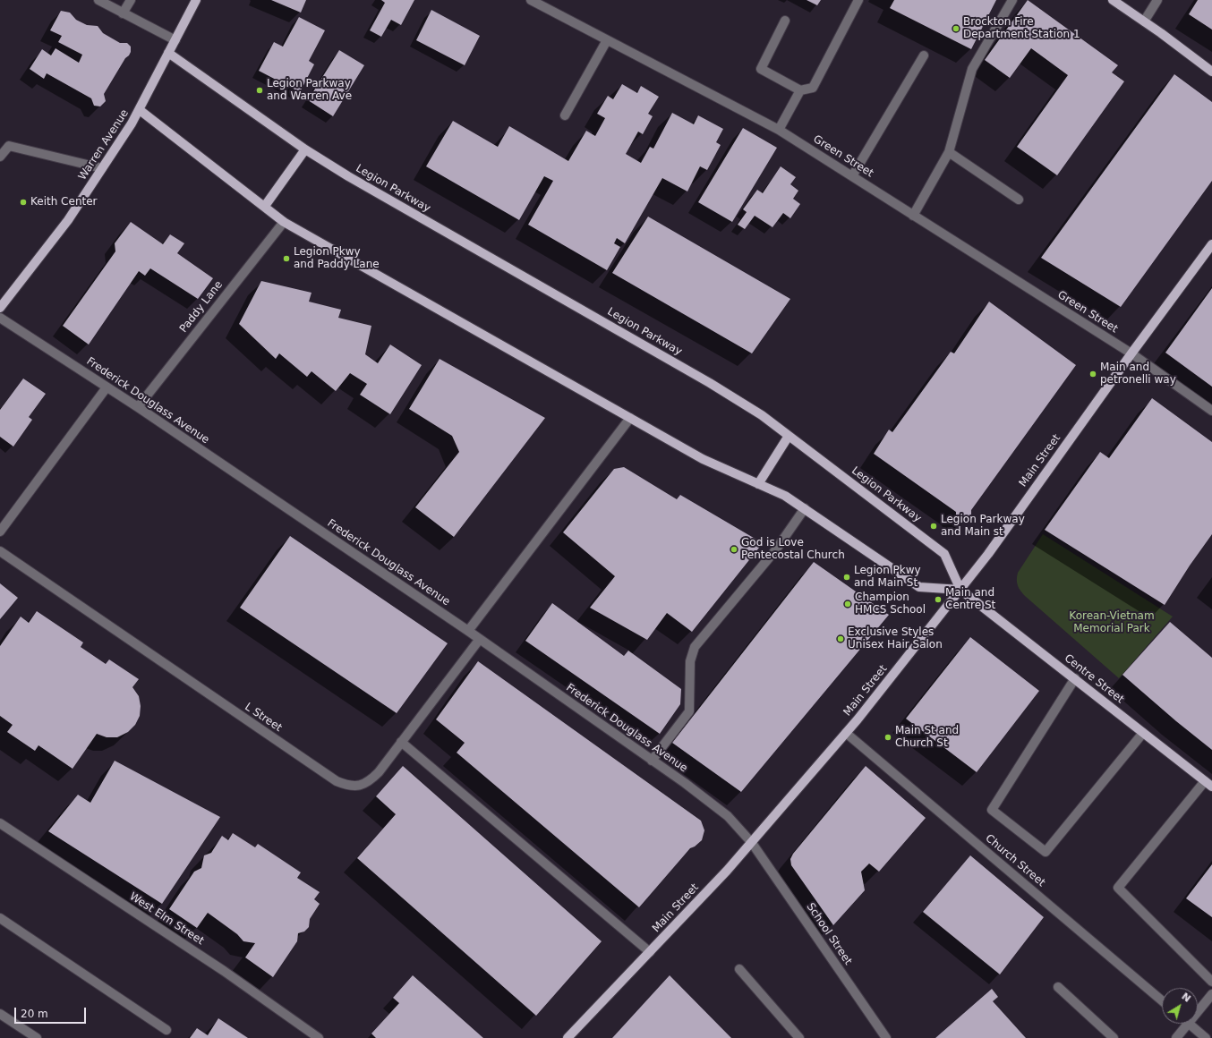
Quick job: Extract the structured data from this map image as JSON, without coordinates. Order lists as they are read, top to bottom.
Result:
{
  "streets": {
    "main road": [
      "Warren Avenue",
      "Legion Parkway",
      "Main Street",
      "Centre Street"
    ],
    "street": [
      "Green Street",
      "Paddy Lane",
      "Frederick Douglass Avenue",
      "L Street",
      "Church Street",
      "West Elm Street",
      "School Street"
    ]
  },
  "crossings": [
    ["Warren Avenue", "Legion Parkway"],
    ["Green Street", "Main Street"],
    ["Legion Parkway", "Main Street"],
    ["Legion Parkway", "Centre Street"],
    ["Paddy Lane", "Frederick Douglass Avenue"],
    ["Frederick Douglass Avenue", "Main Street"],
    ["Frederick Douglass Avenue", "L Street"],
    ["Frederick Douglass Avenue", "School Street"],
    ["Main Street", "Centre Street"],
    ["Main Street", "Church Street"],
    ["Main Street", "School Street"]
  ],
  "parks": ["Korean-Vietnam Memorial Park"],
  "places": [
    "Brockton Fire Department Station 1",
    "Legion Parkway and Warren Ave",
    "Keith Center",
    "Legion Pkwy and Paddy Lane",
    "Main and petronelli way",
    "Legion Parkway and Main st",
    "God is Love Pentecostal Church",
    "Legion Pkwy and Main St",
    "Main and Centre St",
    "Champion HMCS School",
    "Exclusive Styles Unisex Hair Salon",
    "Main St and Church St"
  ],
  "scale_bar": "20 m",
  "north": "top right"
}
